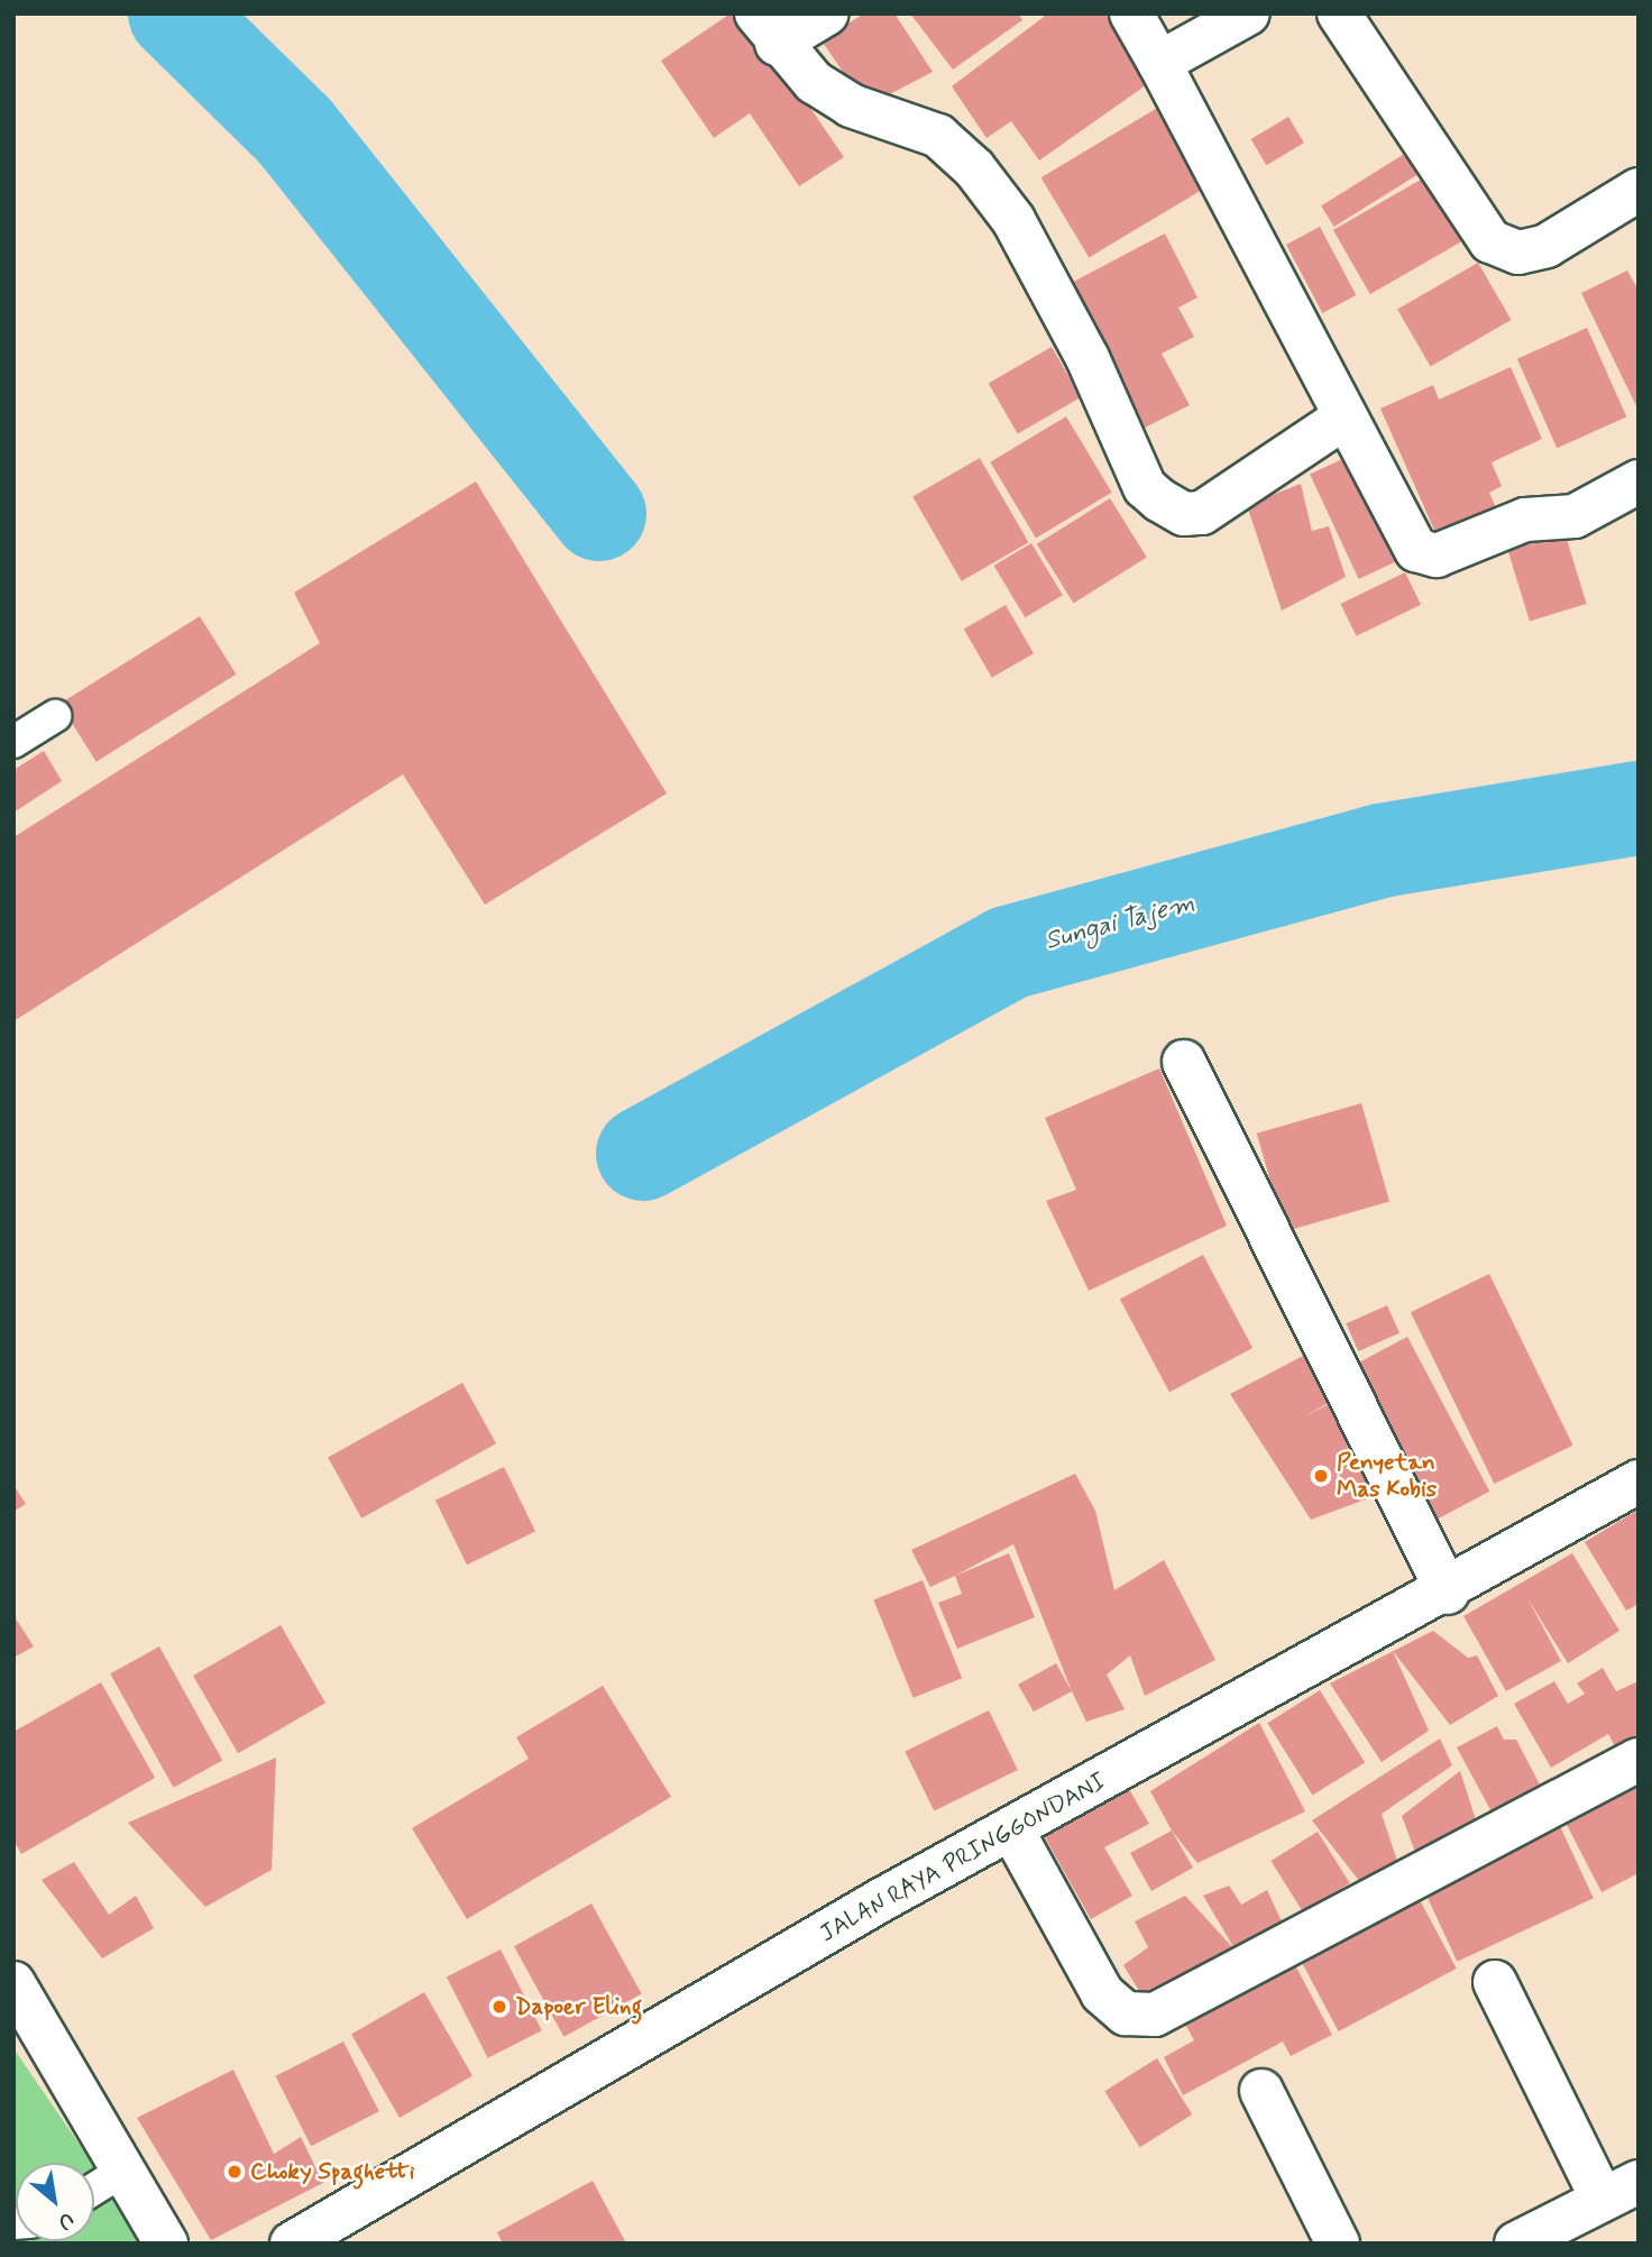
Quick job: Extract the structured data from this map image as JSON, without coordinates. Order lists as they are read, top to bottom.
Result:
{
  "streets": {
    "street": ["JALAN RAYA PRINGGONDANI"]
  },
  "water": ["Sungai Tajem"],
  "places": ["Penyetan Mas Kobis", "Dapoer Eling", "Choky Spaghetti"],
  "north": "bottom right"
}
